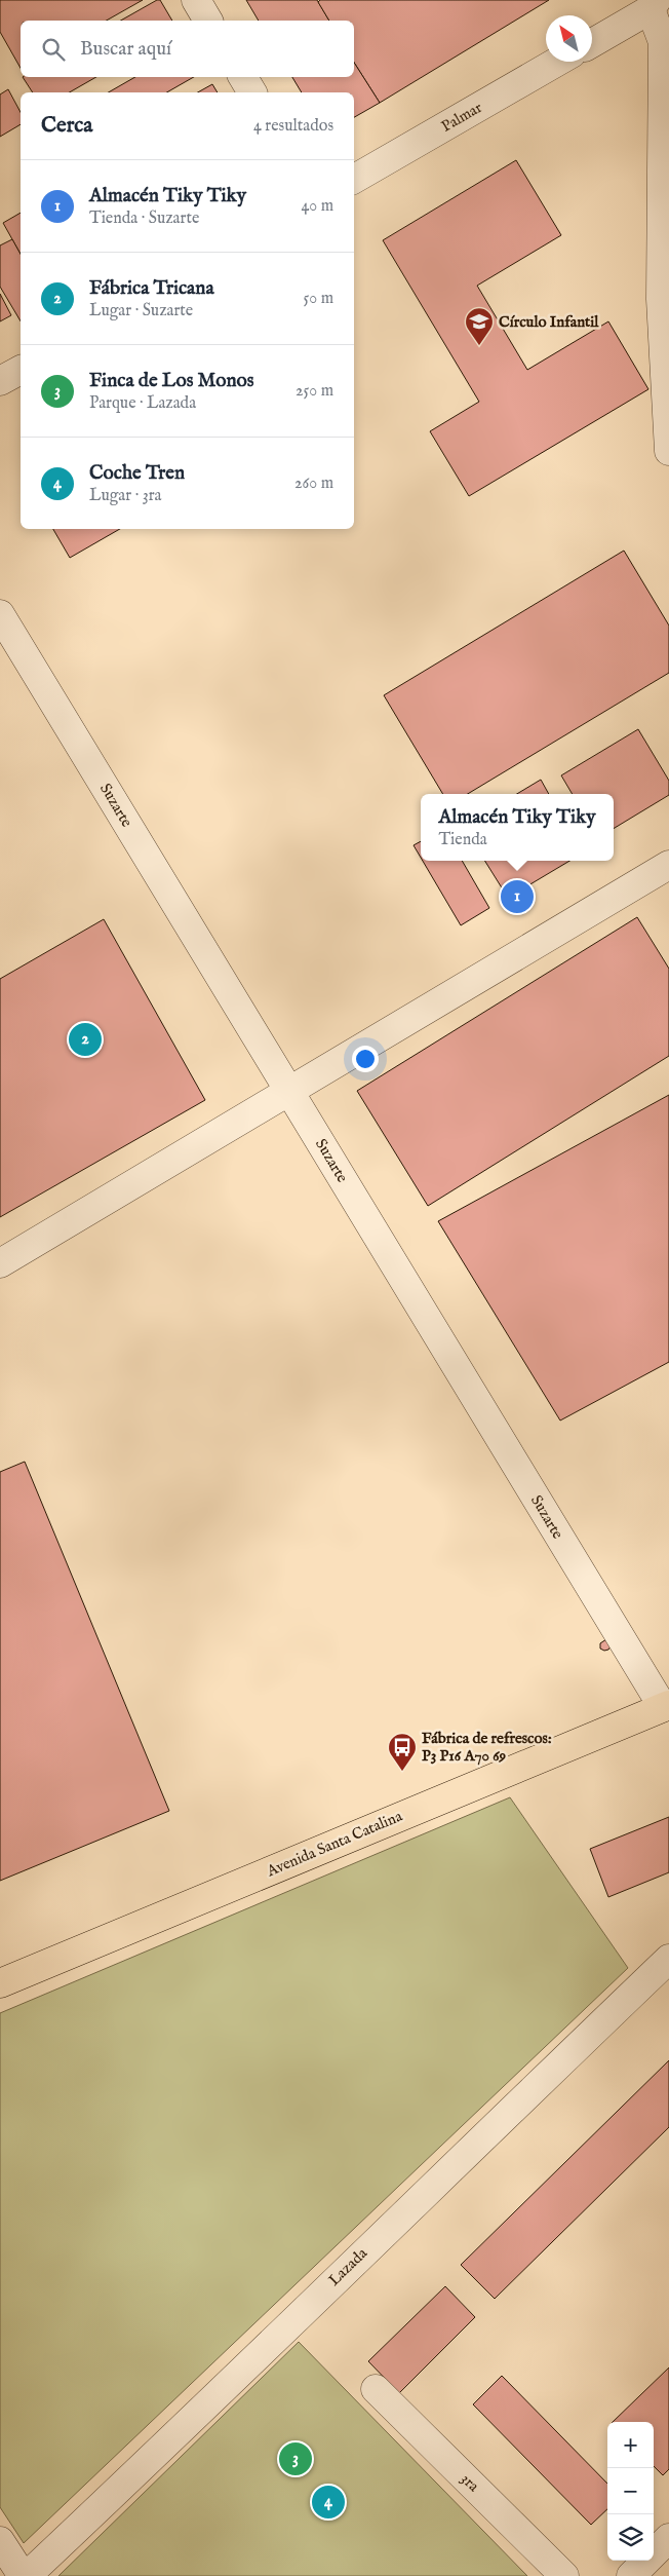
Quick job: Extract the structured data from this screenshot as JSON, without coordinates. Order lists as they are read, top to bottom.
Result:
{
  "streets": {
    "main road": ["Avenida Santa Catalina"],
    "street": [
      "Palmar",
      "Suzarte",
      "Lazada",
      "3ra"
    ]
  },
  "crossings": [
    ["Suzarte", "Avenida Santa Catalina"]
  ],
  "places": {
    "school or university": ["Círculo Infantil"],
    "bus stop": ["Fábrica de refrescos: P3 P16 A70 69"]
  },
  "north": "top left",
  "page": {
    "search": "Buscar aquí",
    "heading": ["Cerca", "4 resultados"],
    "list": [
      {
        "mark": "1",
        "name": "Almacén Tiky Tiky",
        "note": "Tienda · Suzarte",
        "value": "40 m"
      },
      {
        "mark": "2",
        "name": "Fábrica Tricana",
        "note": "Lugar · Suzarte",
        "value": "50 m"
      },
      {
        "mark": "3",
        "name": "Finca de Los Monos",
        "note": "Parque · Lazada",
        "value": "250 m"
      },
      {
        "mark": "4",
        "name": "Coche Tren",
        "note": "Lugar · 3ra",
        "value": "260 m"
      }
    ],
    "popup": ["Almacén Tiky Tiky", "Tienda"],
    "pins": [
      "1",
      "2",
      "3",
      "4"
    ],
    "map_buttons": ["+", "−"]
  }
}
